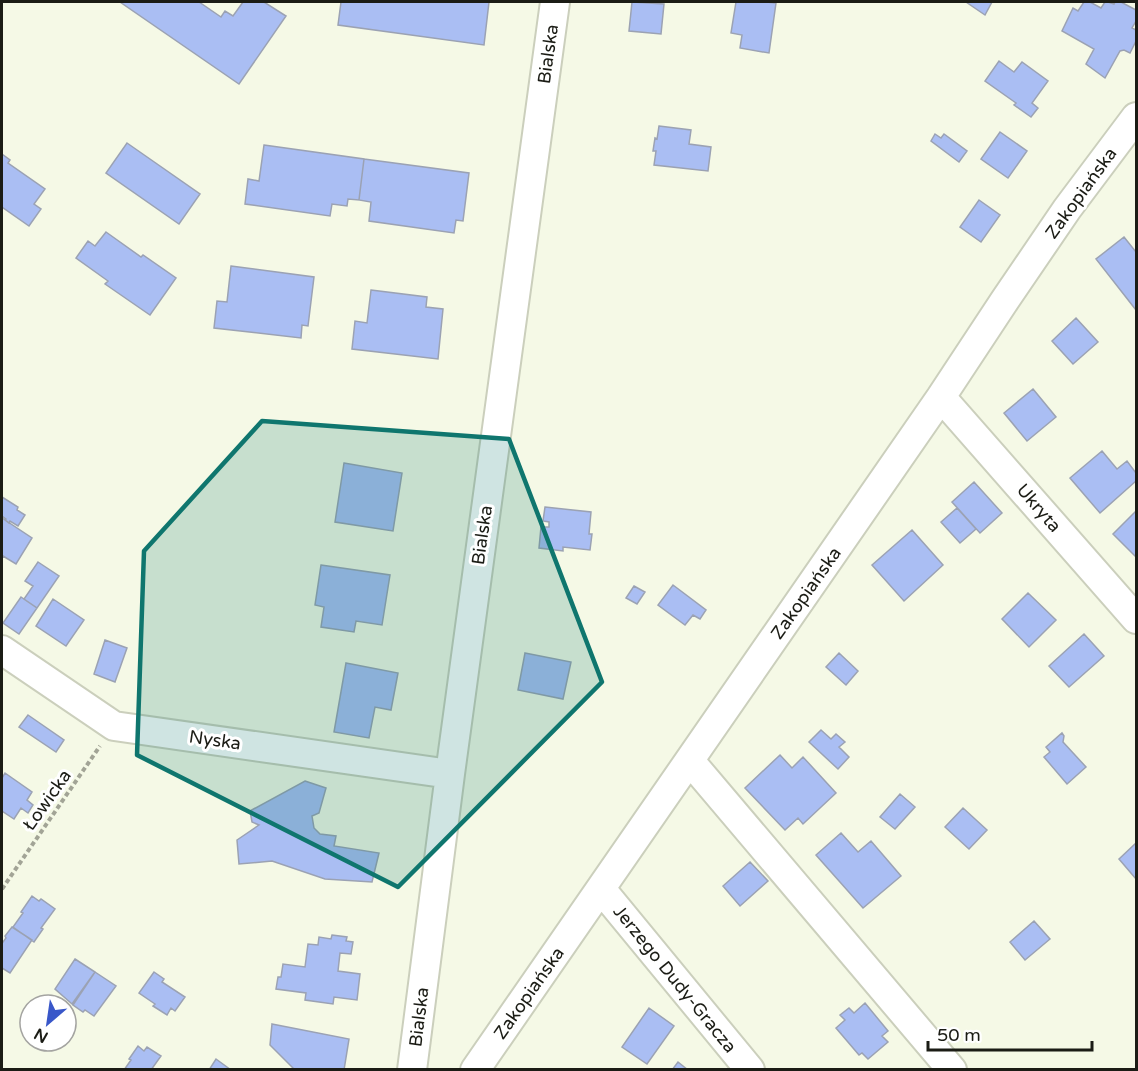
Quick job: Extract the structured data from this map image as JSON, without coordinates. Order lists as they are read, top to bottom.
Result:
{
  "streets": {
    "street": [
      "Bialska",
      "Zakopiańska",
      "Ukryta",
      "Nyska",
      "Jerzego Dudy-Gracza"
    ],
    "path": ["Łowicka"]
  },
  "crossings": [
    ["Bialska", "Nyska"],
    ["Zakopiańska", "Ukryta"],
    ["Zakopiańska", "Jerzego Dudy-Gracza"],
    ["Nyska", "Łowicka"]
  ],
  "scale_bar": "50 m",
  "north": "bottom left"
}
